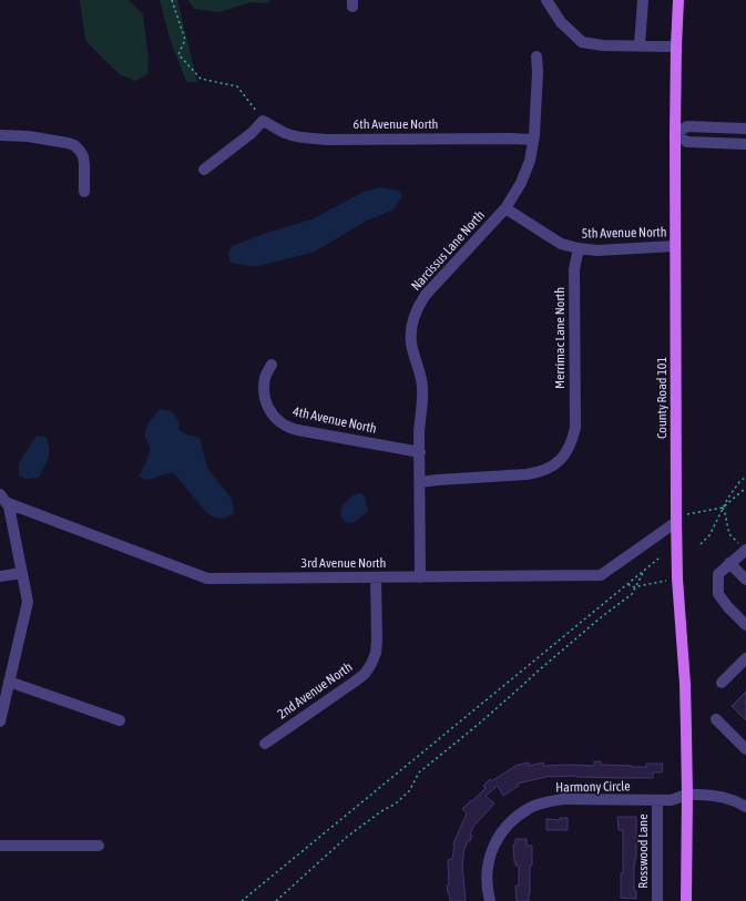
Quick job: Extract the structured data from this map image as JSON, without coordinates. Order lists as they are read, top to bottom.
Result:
{
  "streets": {
    "main road": ["County Road 101"],
    "street": [
      "6th Avenue North",
      "5th Avenue North",
      "Narcissus Lane North",
      "Merrimac Lane North",
      "4th Avenue North",
      "3rd Avenue North",
      "2nd Avenue North",
      "Harmony Circle",
      "Rosswood Lane"
    ]
  },
  "crossings": [
    ["6th Avenue North", "Narcissus Lane North"],
    ["5th Avenue North", "Narcissus Lane North"],
    ["5th Avenue North", "Merrimac Lane North"],
    ["5th Avenue North", "County Road 101"],
    ["Narcissus Lane North", "Merrimac Lane North"],
    ["Narcissus Lane North", "4th Avenue North"],
    ["Narcissus Lane North", "3rd Avenue North"],
    ["County Road 101", "3rd Avenue North"],
    ["County Road 101", "Harmony Circle"],
    ["3rd Avenue North", "2nd Avenue North"],
    ["Harmony Circle", "Rosswood Lane"]
  ]
}
